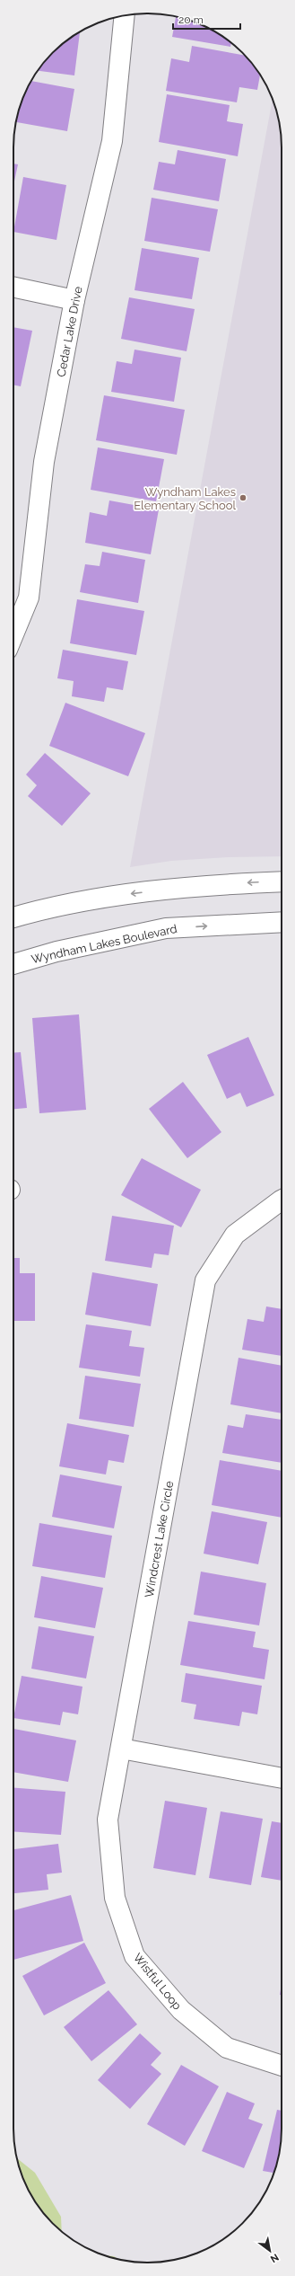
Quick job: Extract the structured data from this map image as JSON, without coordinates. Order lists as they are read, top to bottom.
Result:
{
  "streets": {
    "street": [
      "Cedar Lake Drive",
      "Wyndham Lakes Boulevard",
      "Windcrest Lake Circle",
      "Wistful Loop"
    ]
  },
  "crossings": [
    ["Windcrest Lake Circle", "Wistful Loop"]
  ],
  "places": ["Wyndham Lakes Elementary School"],
  "scale_bar": "20 m",
  "north": "bottom right"
}
